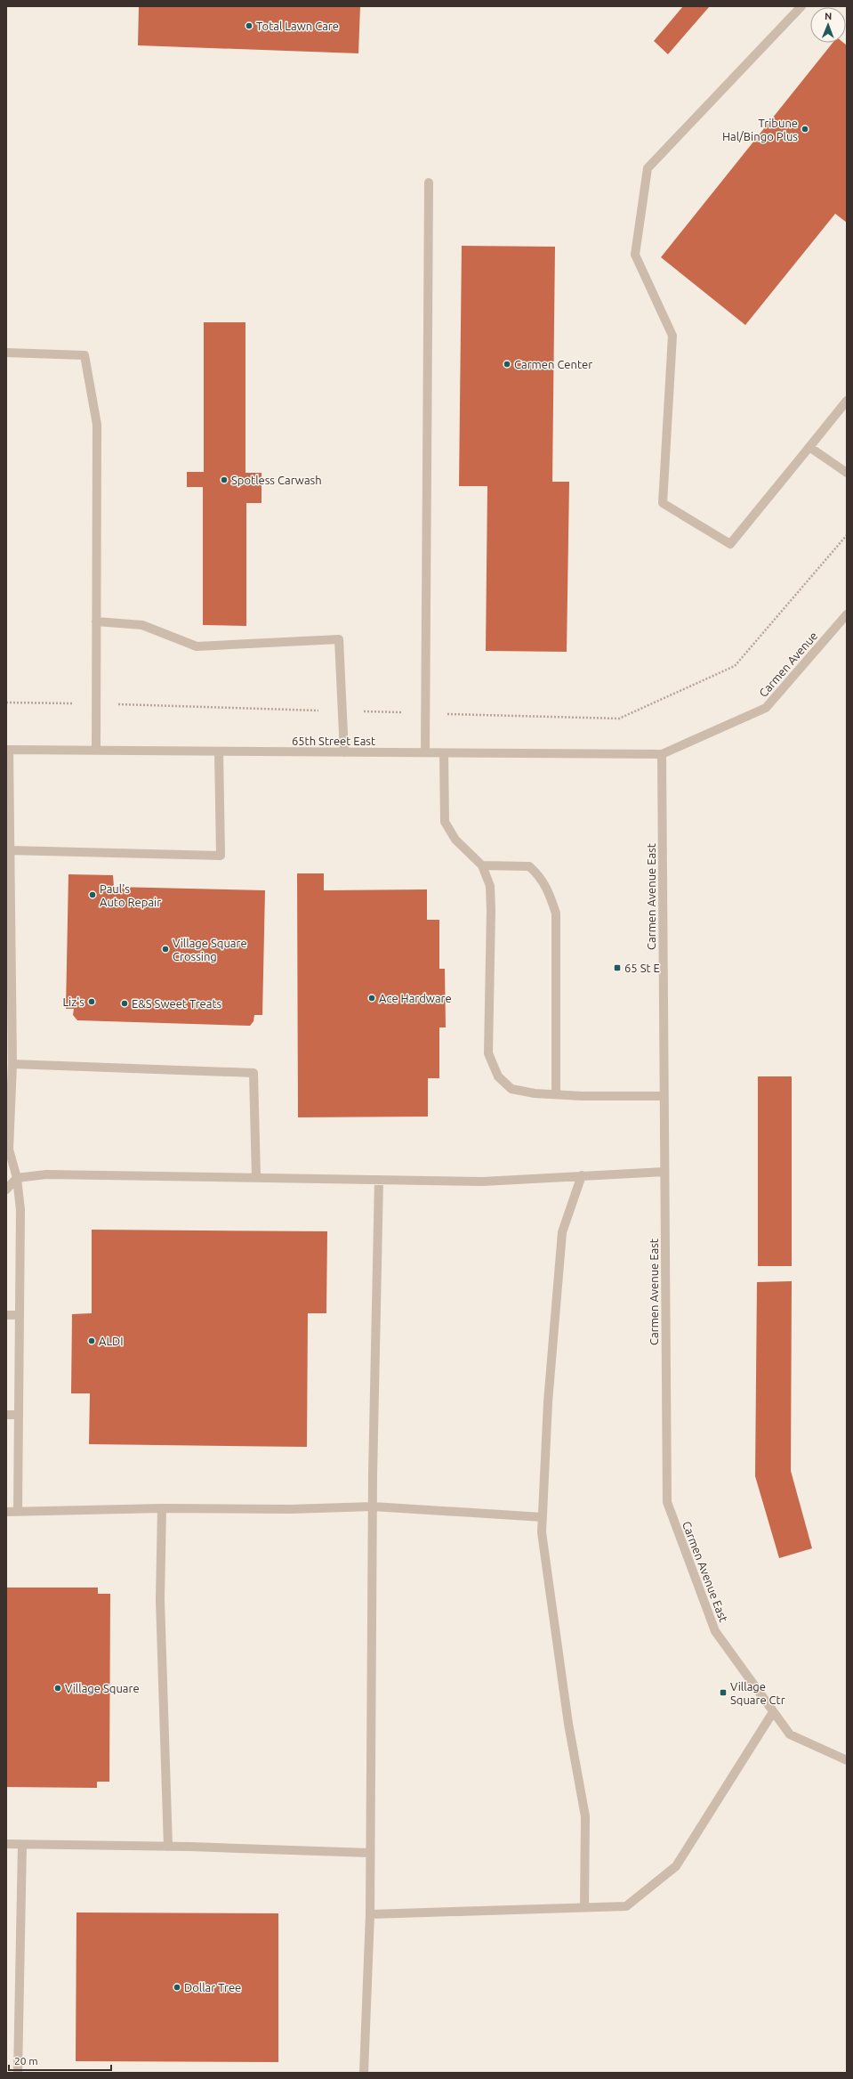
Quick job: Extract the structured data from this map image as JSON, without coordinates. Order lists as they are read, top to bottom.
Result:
{
  "streets": {
    "street": ["Carmen Avenue", "65th Street East", "Carmen Avenue East"]
  },
  "crossings": [
    ["Carmen Avenue", "65th Street East"],
    ["Carmen Avenue", "Carmen Avenue East"],
    ["65th Street East", "Carmen Avenue East"]
  ],
  "places": {
    "other": [
      "Total Lawn Care",
      "Tribune Hal/Bingo Plus",
      "Carmen Center",
      "Spotless Carwash",
      "Paul's Auto Repair",
      "Village Square Crossing",
      "Ace Hardware",
      "Liz's",
      "E&S Sweet Treats",
      "ALDI",
      "Village Square",
      "Dollar Tree"
    ],
    "transit": ["65 St E", "Village Square Ctr"]
  },
  "scale_bar": "20 m",
  "north": "top"
}
